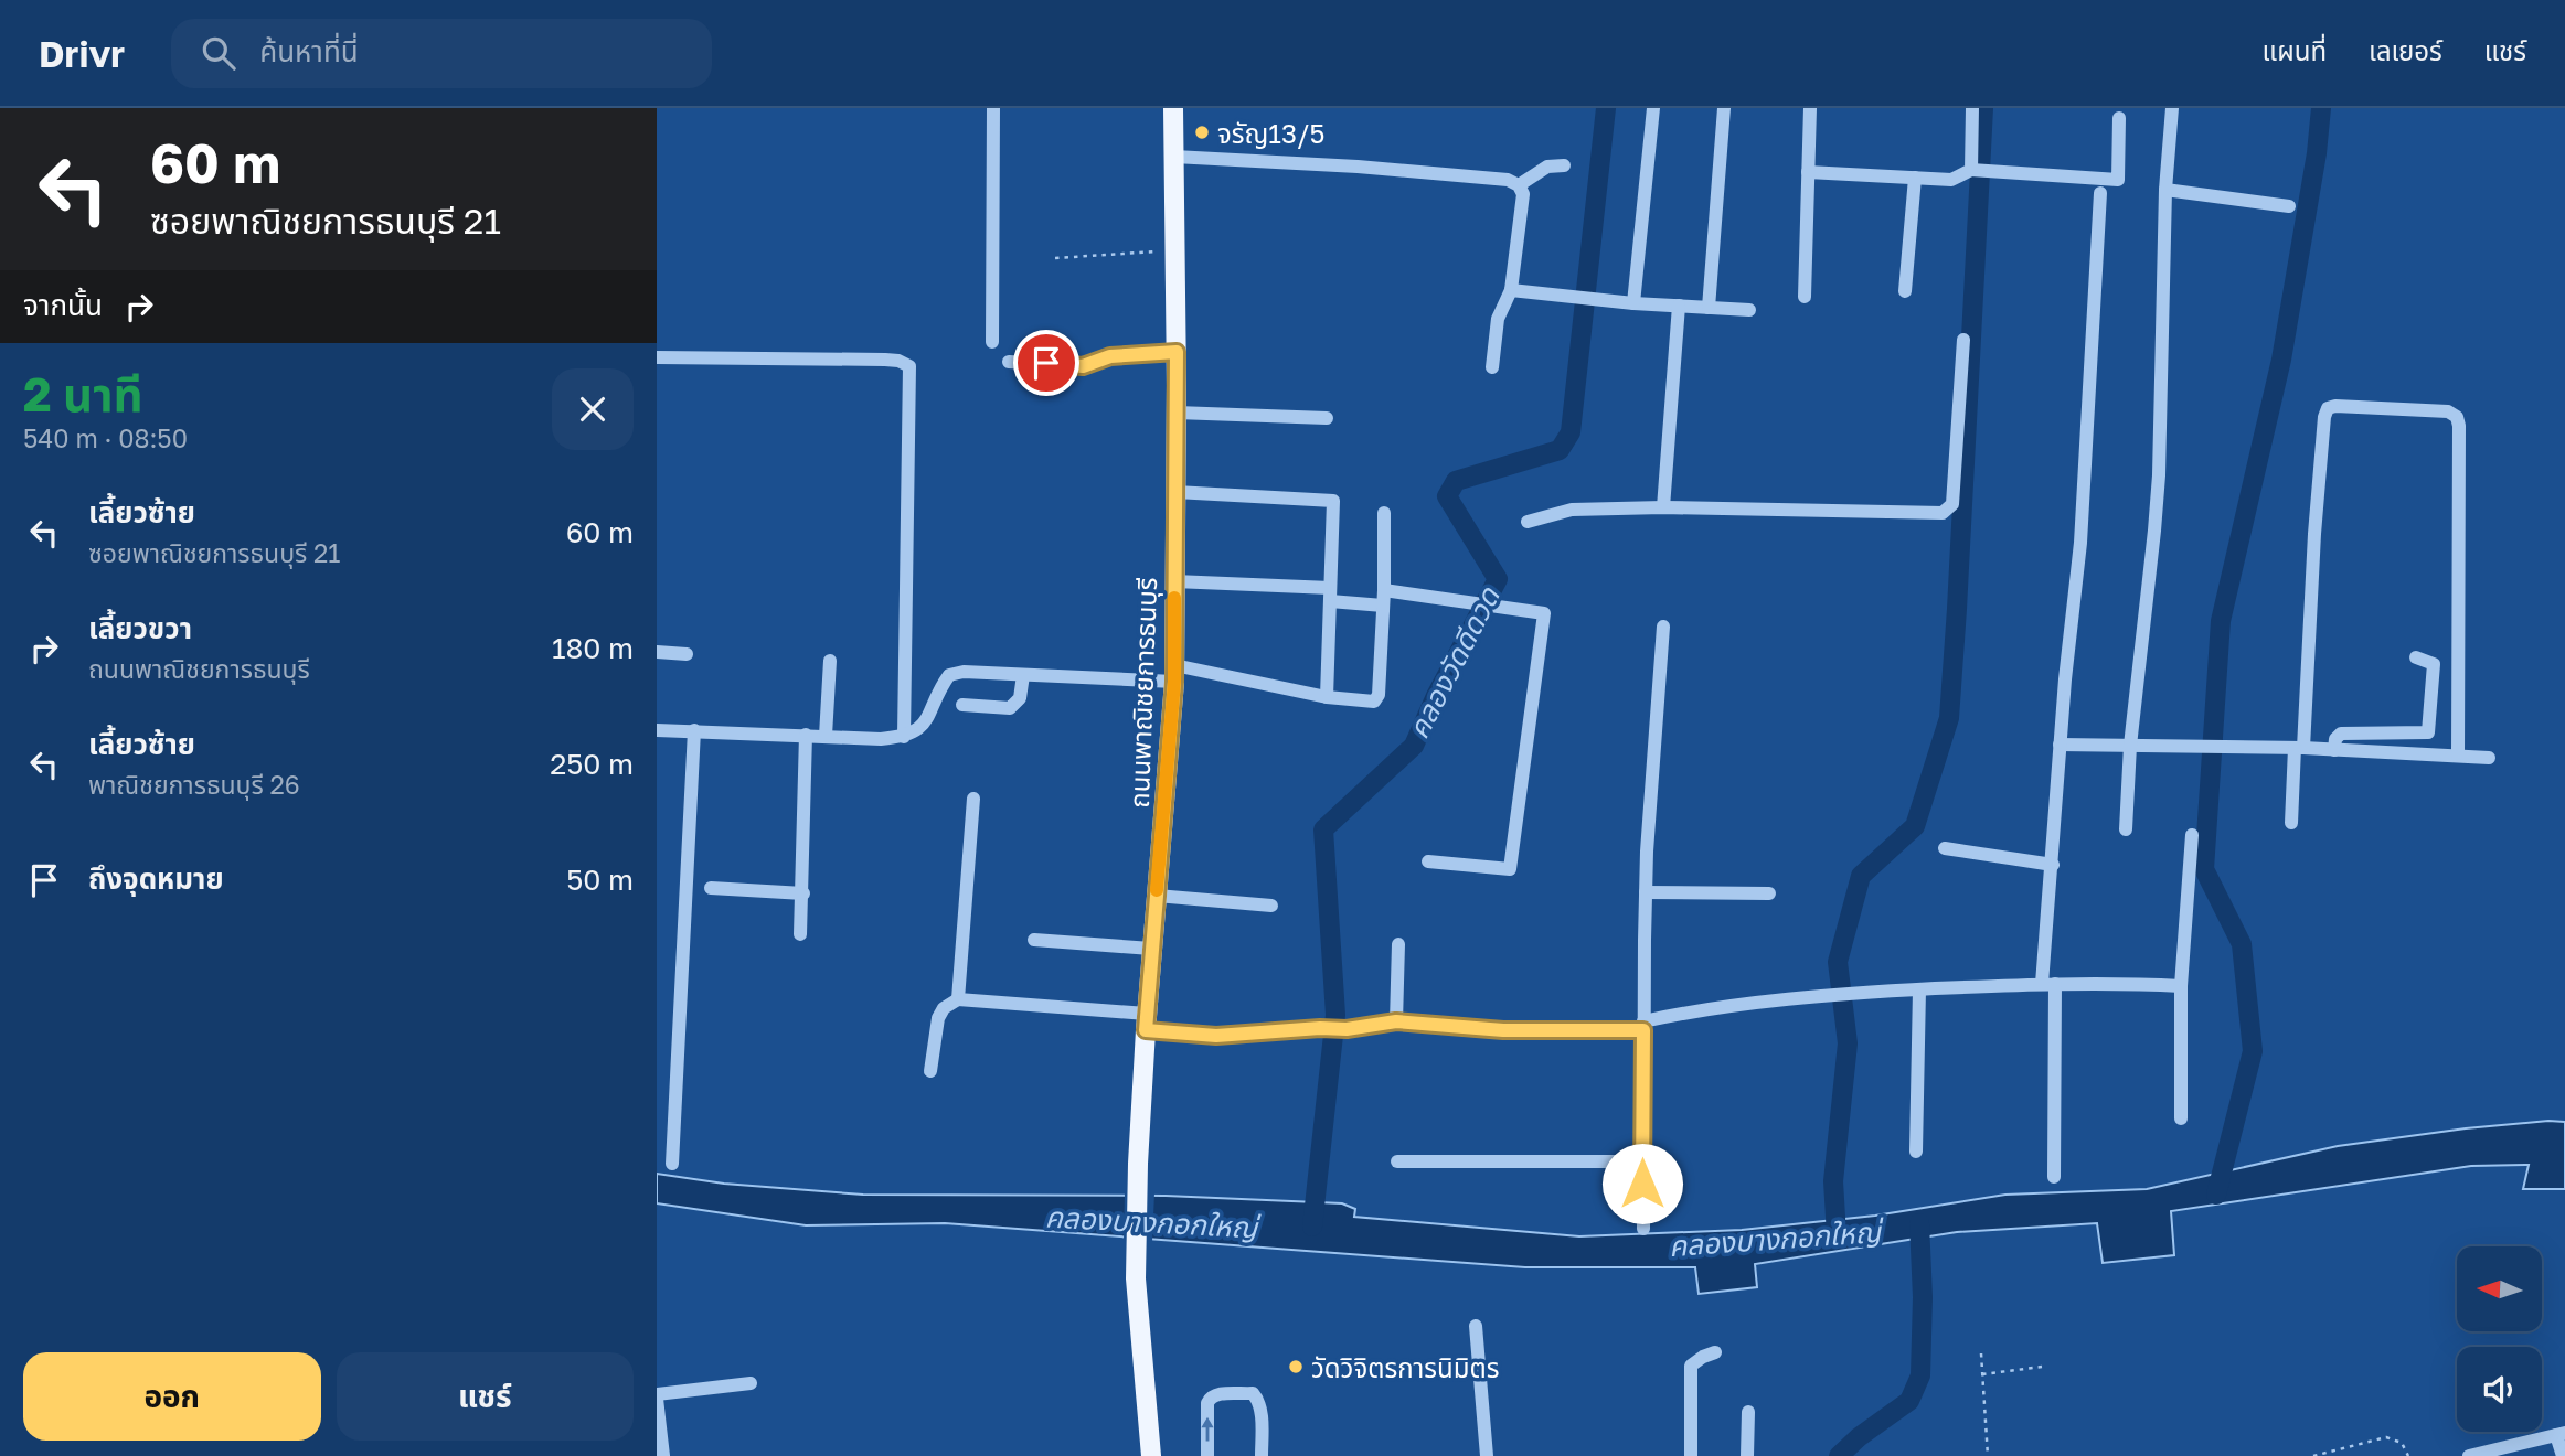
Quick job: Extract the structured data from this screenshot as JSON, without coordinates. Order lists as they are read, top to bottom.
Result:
{
  "streets": {
    "main road": ["ถนนพาณิชยการธนบุรี"]
  },
  "water": ["คลองวัดดีดวด", "คลองบางกอกใหญ่"],
  "places": ["จรัญ13/5", "วัดวิจิตรการนิมิตร"],
  "north": "left",
  "page": {
    "header": "Drivr",
    "search": "ค้นหาที่นี่",
    "nav": ["แผนที่", "เลเยอร์", "แชร์"],
    "turn": ["60 m", "ซอยพาณิชยการธนบุรี 21"],
    "then": "จากนั้น",
    "heading": ["2 นาที", "540 m · 08:50"],
    "list": [
      {
        "name": "เลี้ยวซ้าย",
        "note": "ซอยพาณิชยการธนบุรี 21",
        "value": "60 m"
      },
      {
        "name": "เลี้ยวขวา",
        "note": "ถนนพาณิชยการธนบุรี",
        "value": "180 m"
      },
      {
        "name": "เลี้ยวซ้าย",
        "note": "พาณิชยการธนบุรี 26",
        "value": "250 m"
      },
      {
        "name": "ถึงจุดหมาย",
        "value": "50 m"
      }
    ],
    "buttons": ["ออก", "แชร์"]
  }
}
